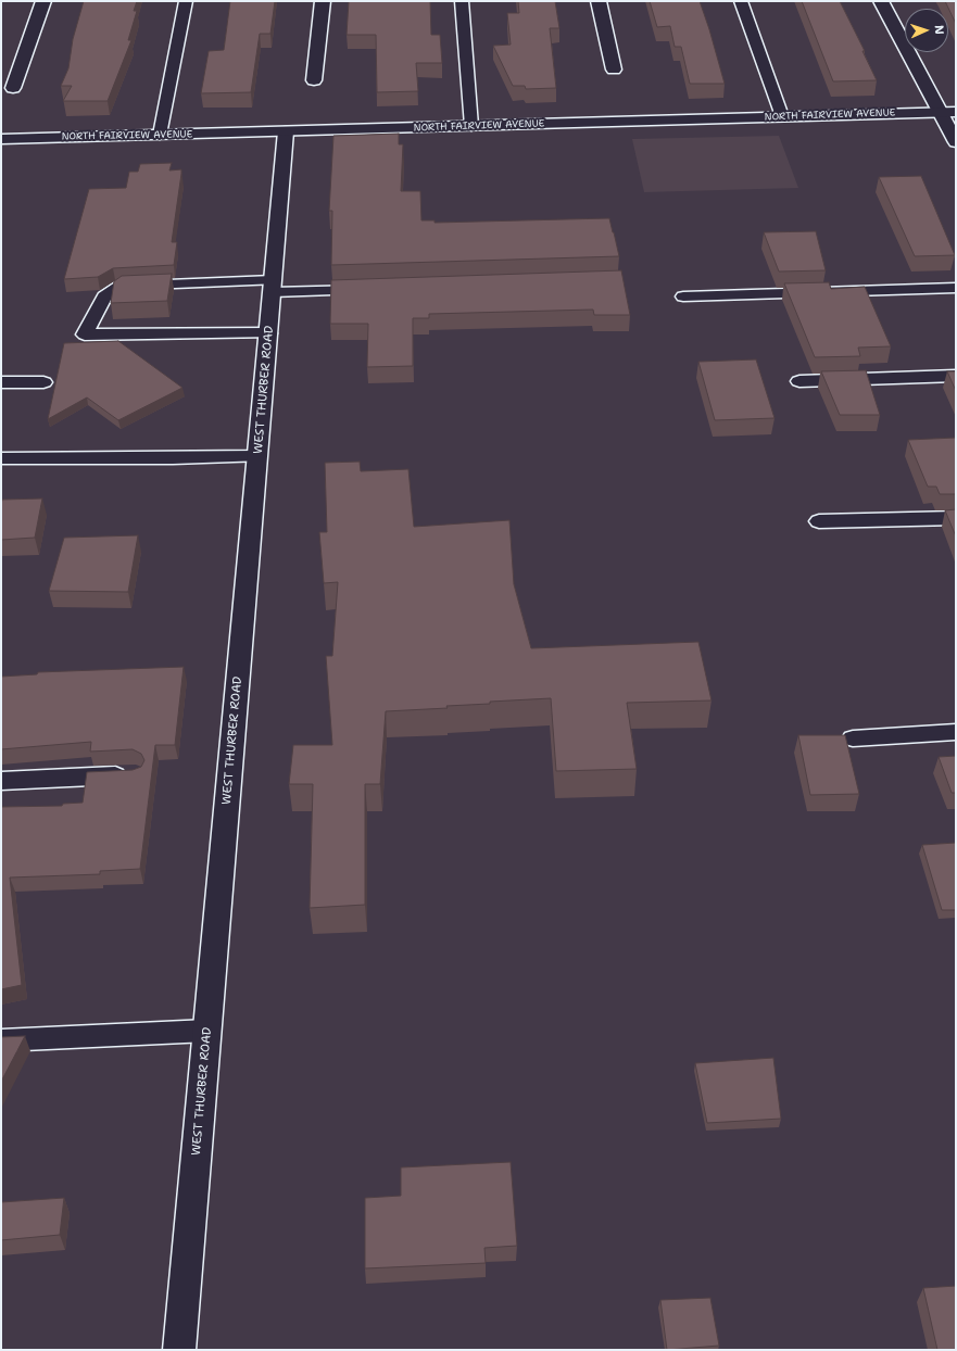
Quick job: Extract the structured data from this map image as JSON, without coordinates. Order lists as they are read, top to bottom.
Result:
{
  "streets": {
    "street": ["NORTH FAIRVIEW AVENUE", "WEST THURBER ROAD"]
  },
  "crossings": [
    ["NORTH FAIRVIEW AVENUE", "WEST THURBER ROAD"]
  ],
  "north": "right"
}
